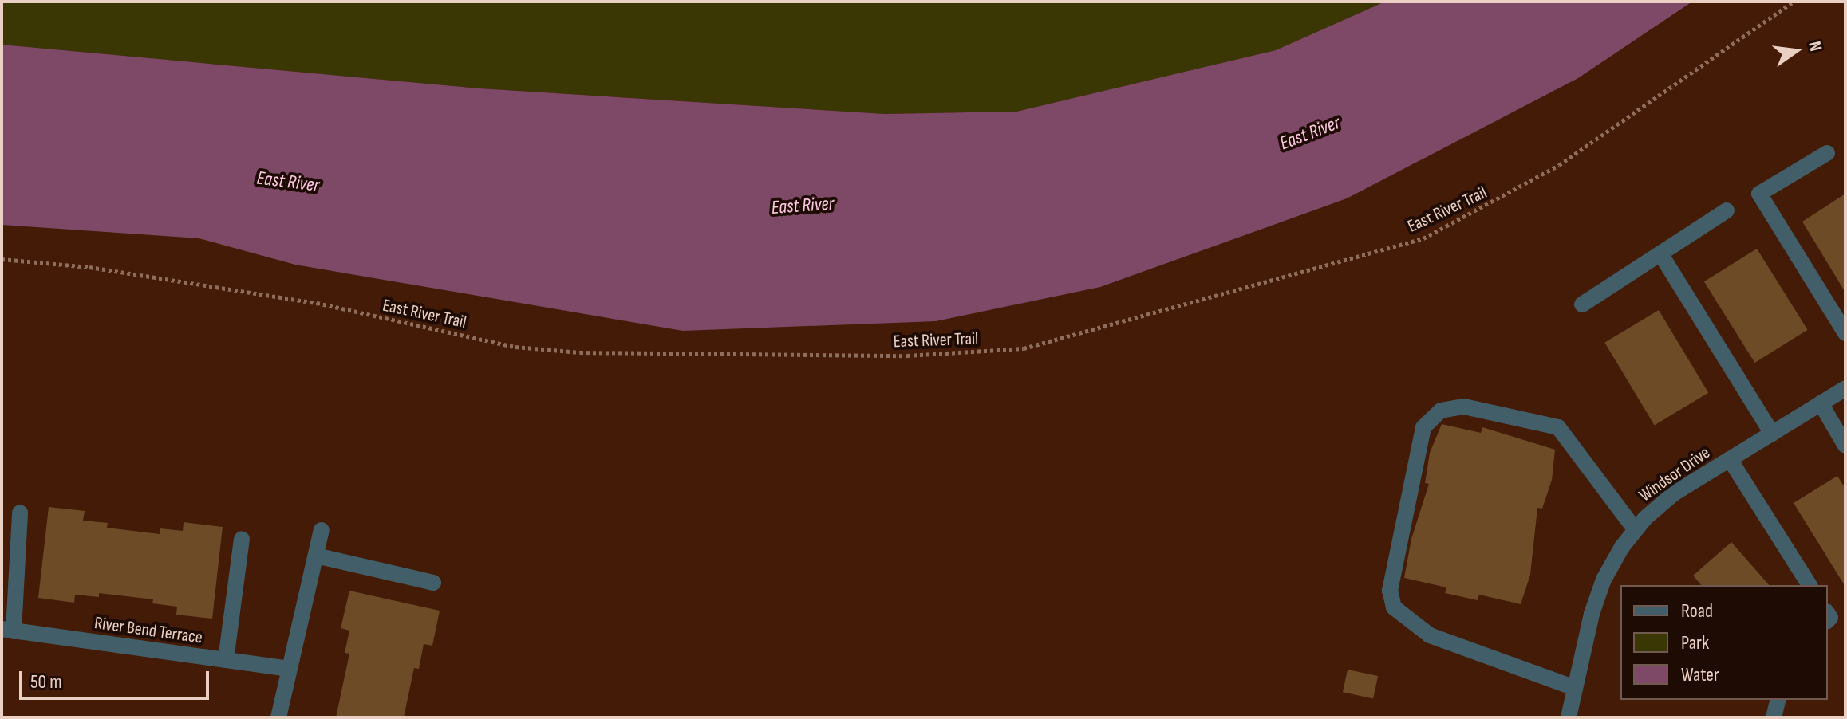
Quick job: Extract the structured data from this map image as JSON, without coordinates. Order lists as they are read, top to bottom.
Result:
{
  "streets": {
    "street": ["Windsor Drive", "River Bend Terrace"],
    "path": ["East River Trail"]
  },
  "water": ["East River"],
  "legend": ["Road", "Park", "Water"],
  "scale_bar": "50 m",
  "north": "right"
}
